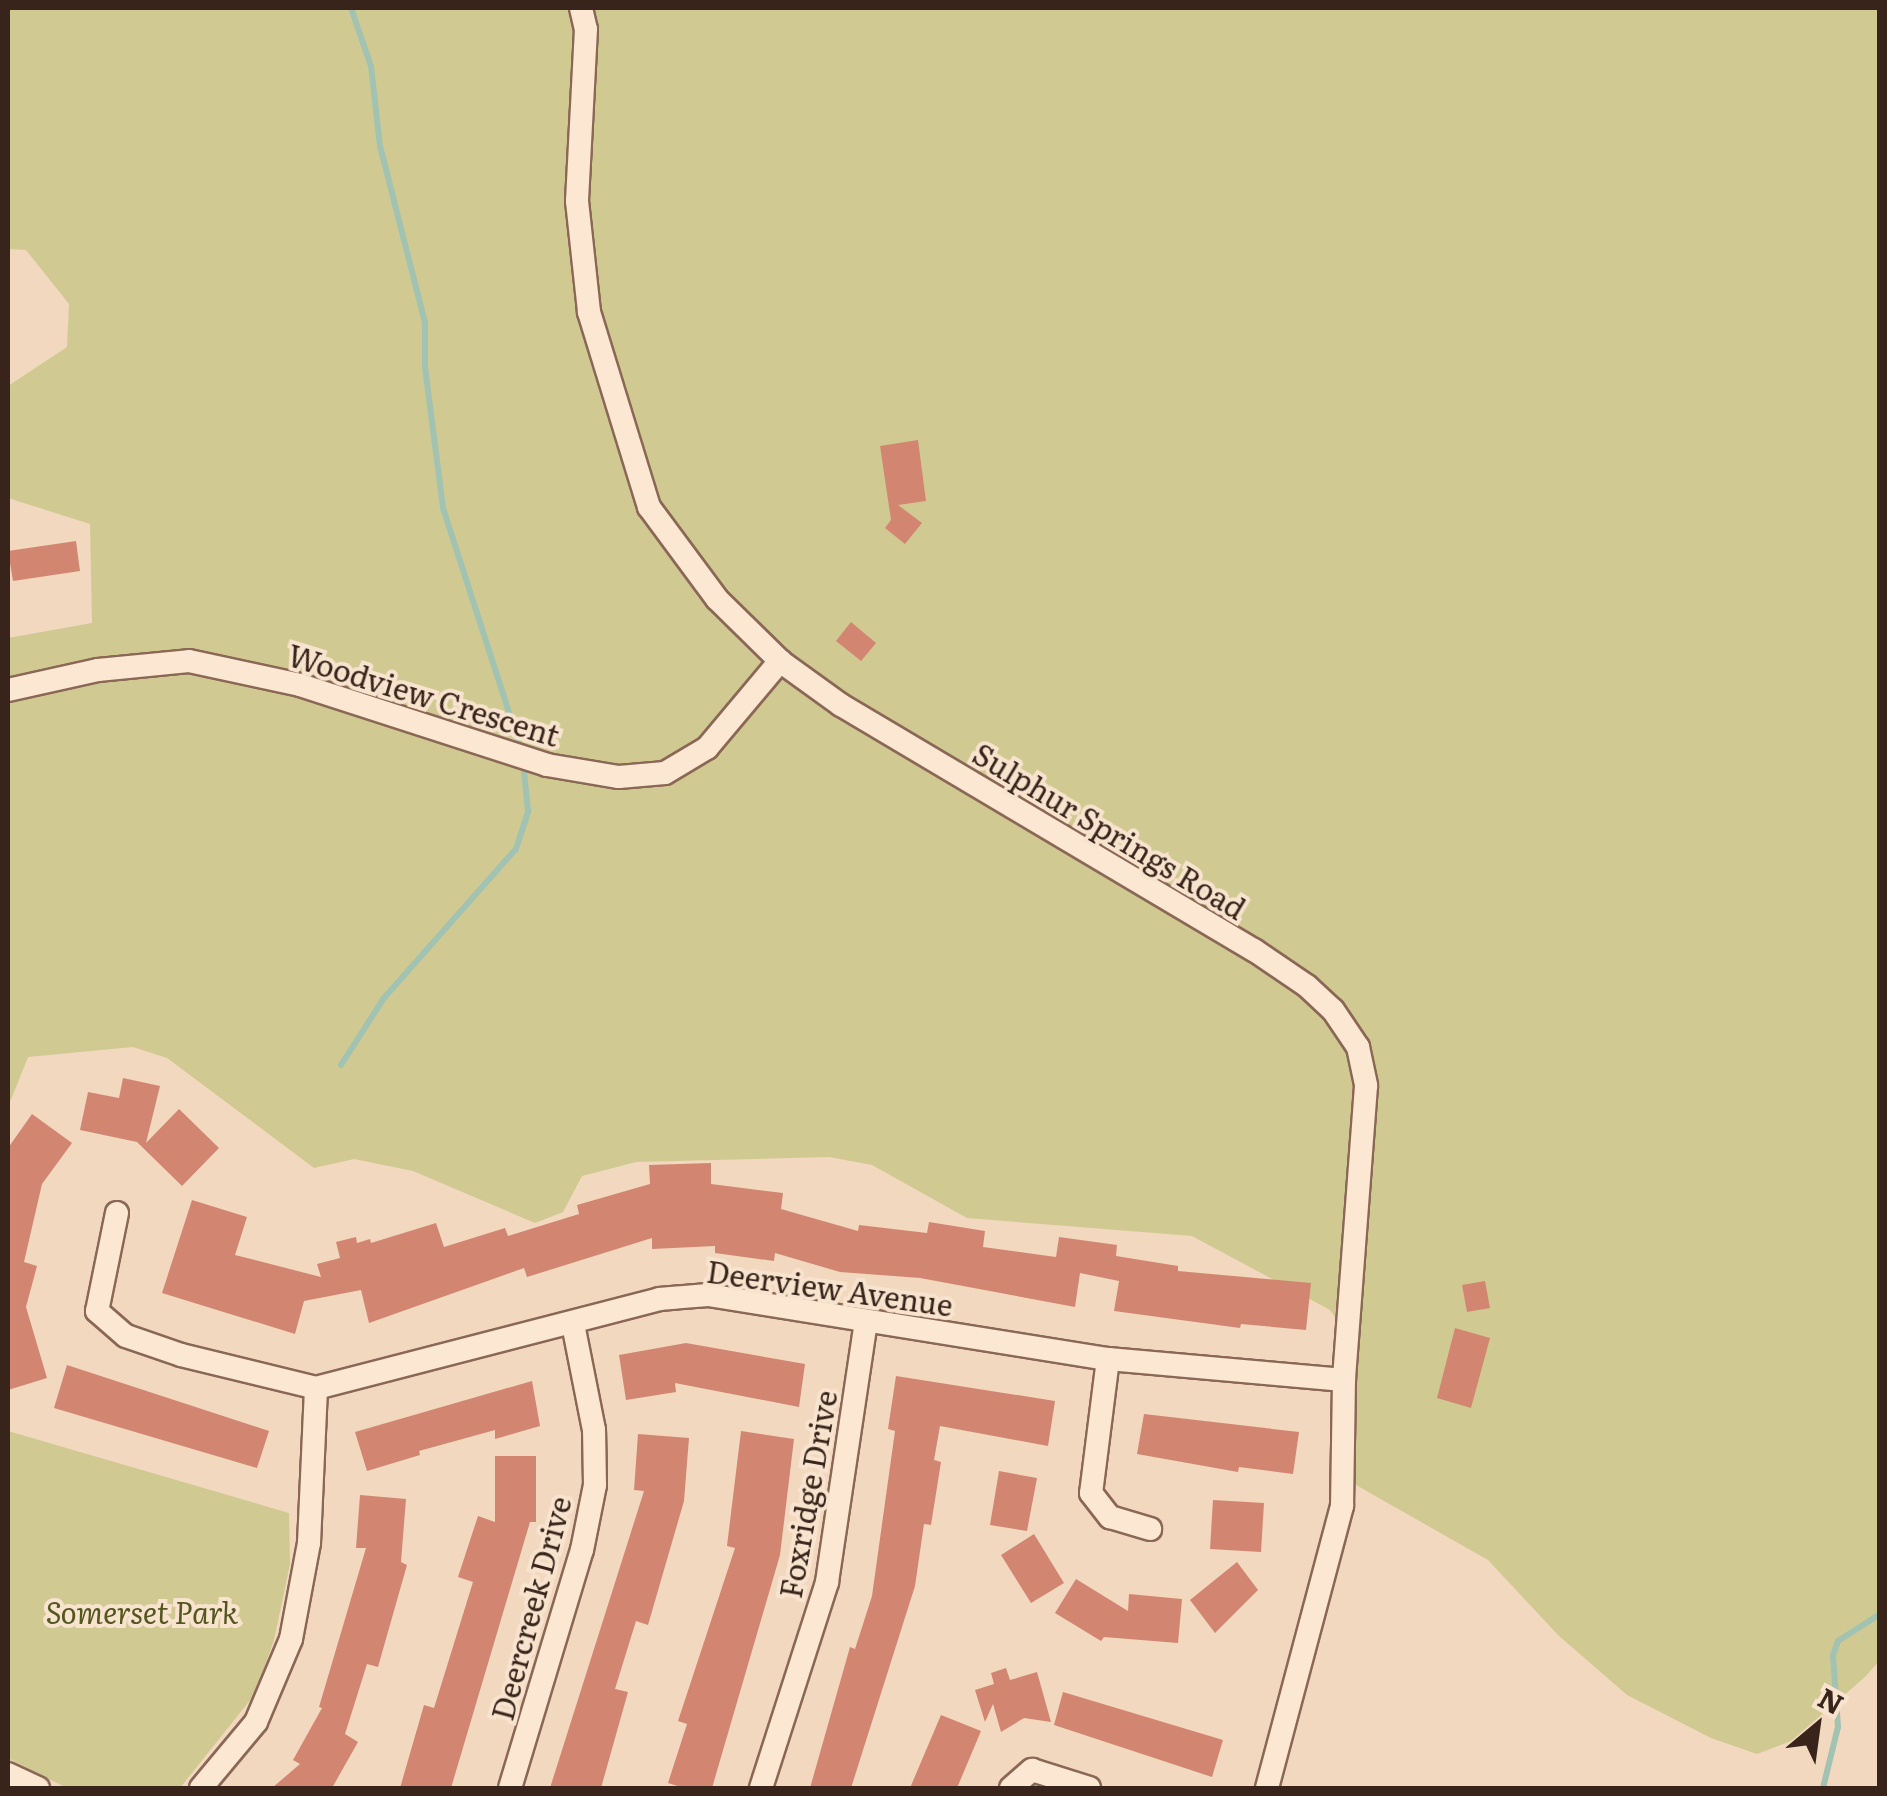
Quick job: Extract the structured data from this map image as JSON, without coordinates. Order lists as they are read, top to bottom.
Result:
{
  "streets": {
    "street": [
      "Woodview Crescent",
      "Sulphur Springs Road",
      "Deerview Avenue",
      "Foxridge Drive",
      "Deercreek Drive"
    ]
  },
  "crossings": [
    ["Woodview Crescent", "Sulphur Springs Road"],
    ["Sulphur Springs Road", "Deerview Avenue"],
    ["Deerview Avenue", "Foxridge Drive"],
    ["Deerview Avenue", "Deercreek Drive"]
  ],
  "parks": ["Somerset Park"],
  "north": "top right"
}
